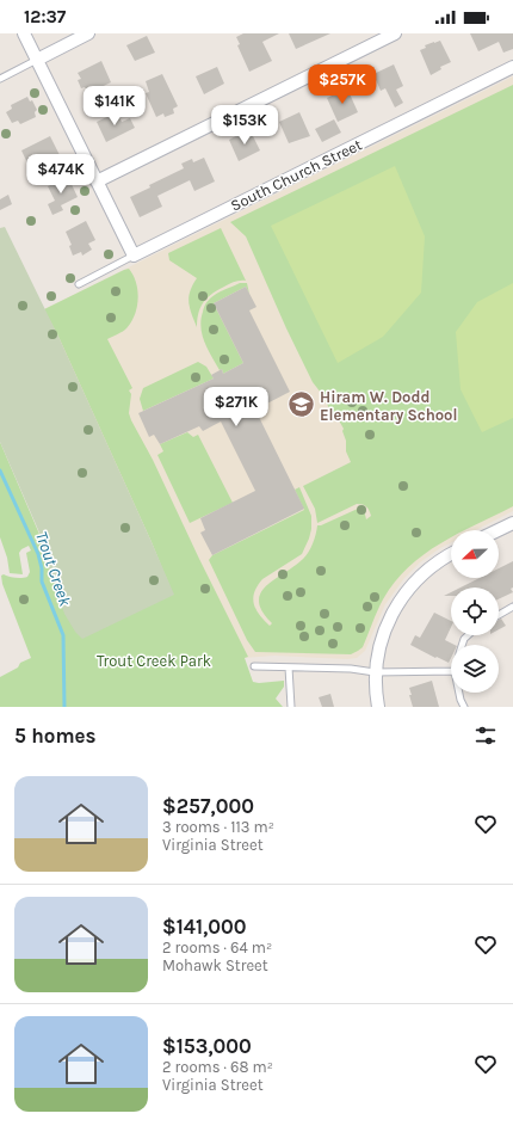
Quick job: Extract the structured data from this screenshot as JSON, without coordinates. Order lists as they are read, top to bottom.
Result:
{
  "streets": {
    "street": ["South Church Street"]
  },
  "water": ["Trout Creek"],
  "parks": ["Trout Creek Park"],
  "places": {
    "school or university": ["Hiram W. Dodd Elementary School"]
  },
  "north": "left",
  "page": {
    "status": "12:37",
    "price": [
      "$257K",
      "$141K",
      "$153K",
      "$474K",
      "$271K"
    ],
    "heading": "5 homes",
    "list": [
      {
        "name": "$257,000",
        "note": "3 rooms · 113 m² · Virginia Street"
      },
      {
        "name": "$141,000",
        "note": "2 rooms · 64 m² · Mohawk Street"
      },
      {
        "name": "$153,000",
        "note": "2 rooms · 68 m² · Virginia Street"
      }
    ]
  }
}
